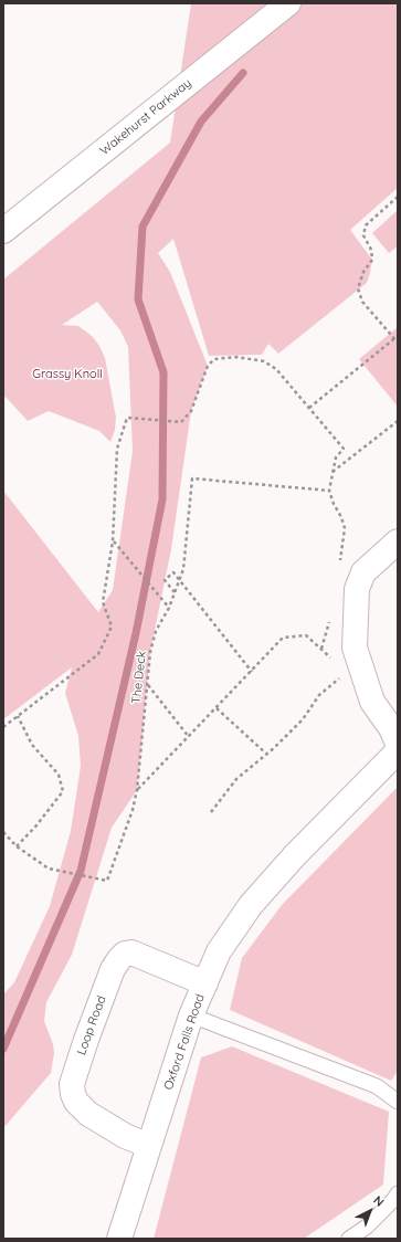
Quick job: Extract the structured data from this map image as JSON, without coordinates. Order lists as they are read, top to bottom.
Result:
{
  "streets": {
    "street": ["Wakehurst Parkway", "Loop Road", "Oxford Falls Road"],
    "path": ["The Deck"]
  },
  "crossings": [
    ["Loop Road", "Oxford Falls Road"]
  ],
  "parks": ["Grassy Knoll"],
  "north": "top right"
}
